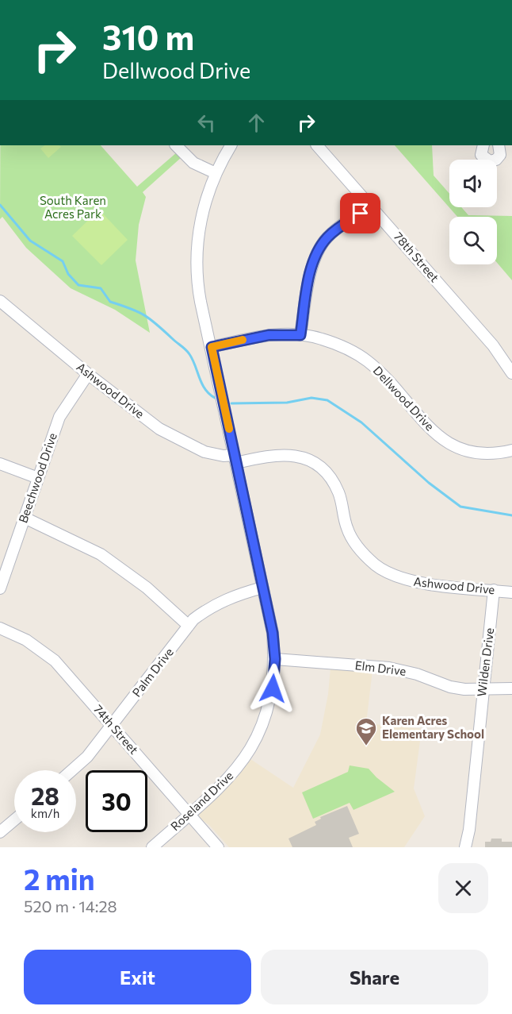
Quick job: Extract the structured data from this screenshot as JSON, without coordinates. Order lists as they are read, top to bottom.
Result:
{
  "streets": {
    "street": [
      "78th Street",
      "Ashwood Drive",
      "Dellwood Drive",
      "Beechwood Drive",
      "Wilden Drive",
      "Elm Drive",
      "Palm Drive",
      "74th Street",
      "Roseland Drive"
    ]
  },
  "crossings": [
    ["Ashwood Drive", "Beechwood Drive"],
    ["Ashwood Drive", "Wilden Drive"],
    ["Ashwood Drive", "Roseland Drive"],
    ["Dellwood Drive", "Roseland Drive"],
    ["Wilden Drive", "Elm Drive"],
    ["Elm Drive", "Roseland Drive"],
    ["Palm Drive", "74th Street"],
    ["Palm Drive", "Roseland Drive"],
    ["74th Street", "Roseland Drive"]
  ],
  "parks": ["South Karen Acres Park"],
  "places": {
    "school or university": ["Karen Acres Elementary School"]
  },
  "page": {
    "turn": ["310 m", "Dellwood Drive"],
    "speed": "28 km/h",
    "limit": "30",
    "heading": ["2 min", "520 m · 14:28"],
    "buttons": ["Exit", "Share"]
  }
}
